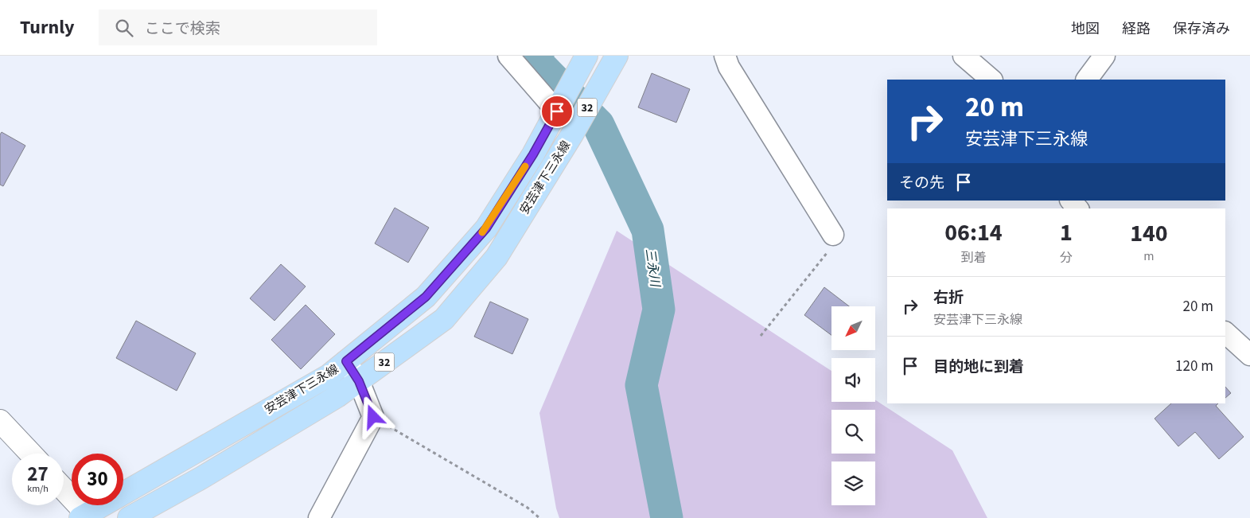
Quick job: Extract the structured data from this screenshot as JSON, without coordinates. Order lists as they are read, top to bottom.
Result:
{
  "streets": {
    "main road": ["32", "安芸津下三永線"]
  },
  "water": ["三永川"],
  "north": "bottom left",
  "page": {
    "header": "Turnly",
    "search": "ここで検索",
    "nav": ["地図", "経路", "保存済み"],
    "turn": ["20 m", "安芸津下三永線"],
    "then": "その先",
    "eta": [
      "06:14",
      "到着",
      "1",
      "分",
      "140",
      "m"
    ],
    "list": [
      {
        "name": "右折",
        "note": "安芸津下三永線",
        "value": "20 m"
      },
      {
        "name": "目的地に到着",
        "value": "120 m"
      }
    ],
    "speed": "27 km/h",
    "limit": "30"
  }
}
